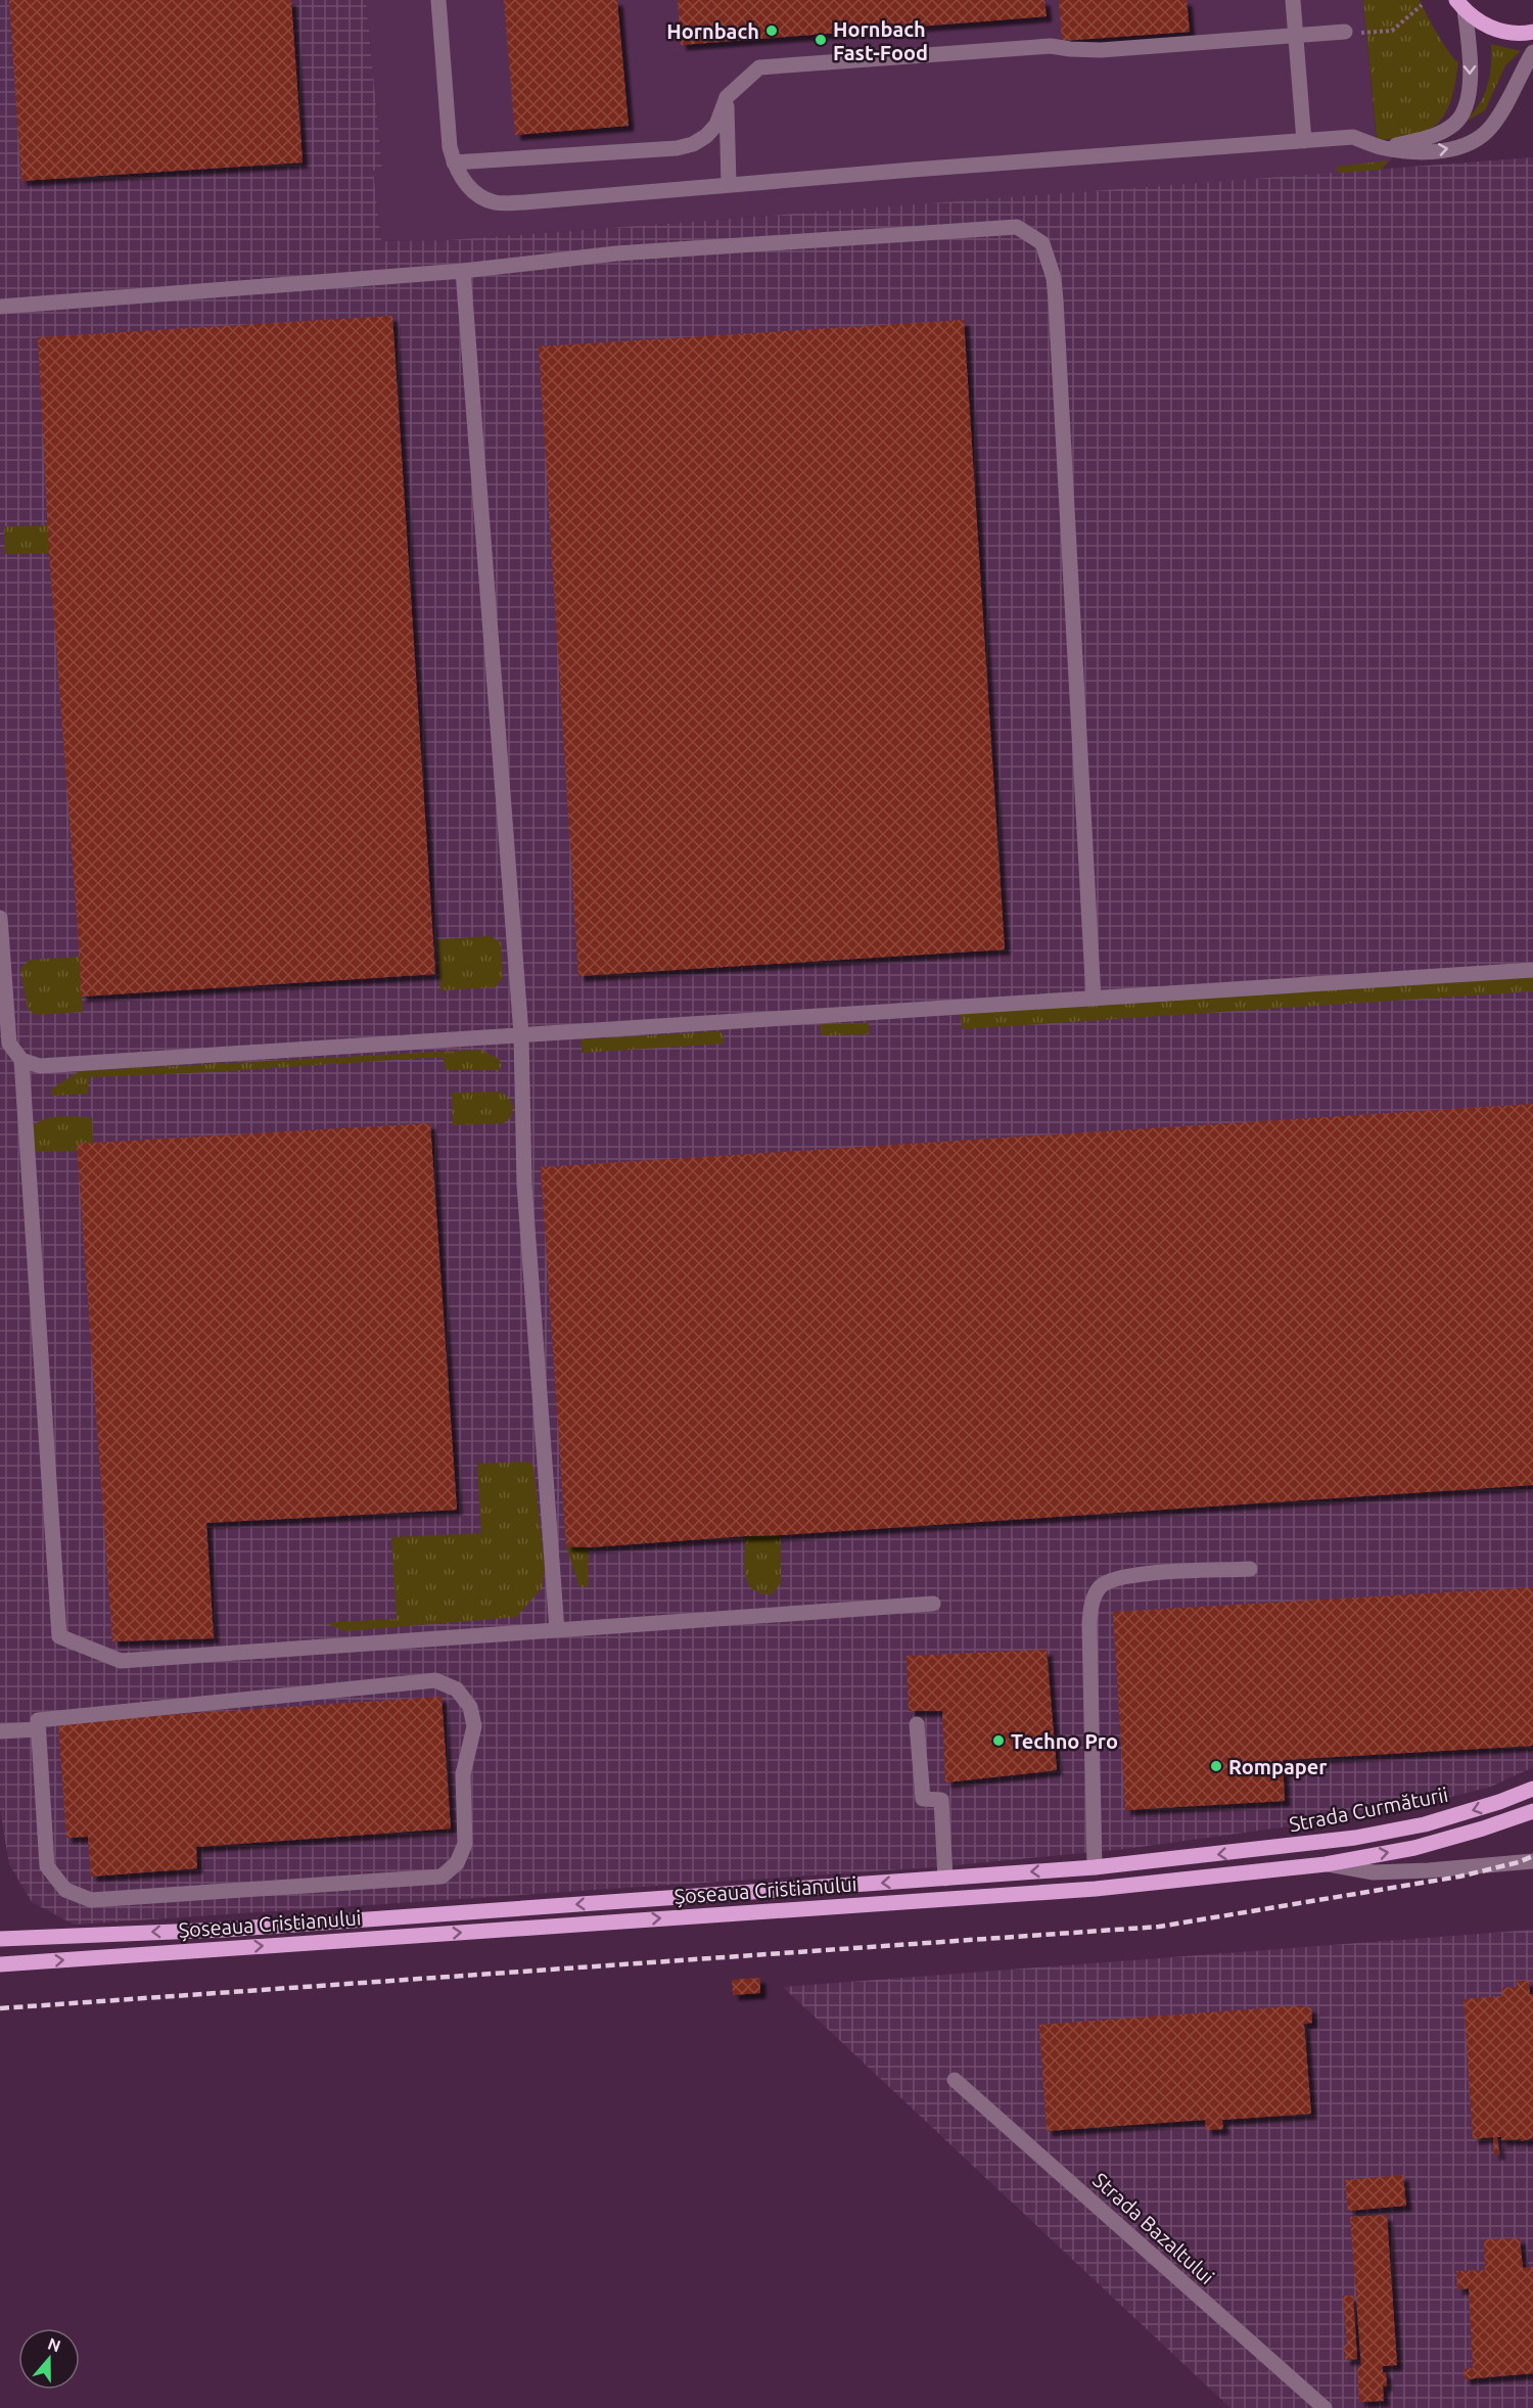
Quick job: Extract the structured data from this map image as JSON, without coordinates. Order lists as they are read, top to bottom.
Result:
{
  "streets": {
    "main road": ["Strada Curmăturii", "Șoseaua Cristianului"],
    "street": ["Strada Bazaltului"]
  },
  "crossings": [
    ["Strada Curmăturii", "Șoseaua Cristianului"]
  ],
  "places": [
    "Hornbach",
    "Hornbach Fast-Food",
    "Techno Pro",
    "Rompaper"
  ],
  "north": "top"
}
